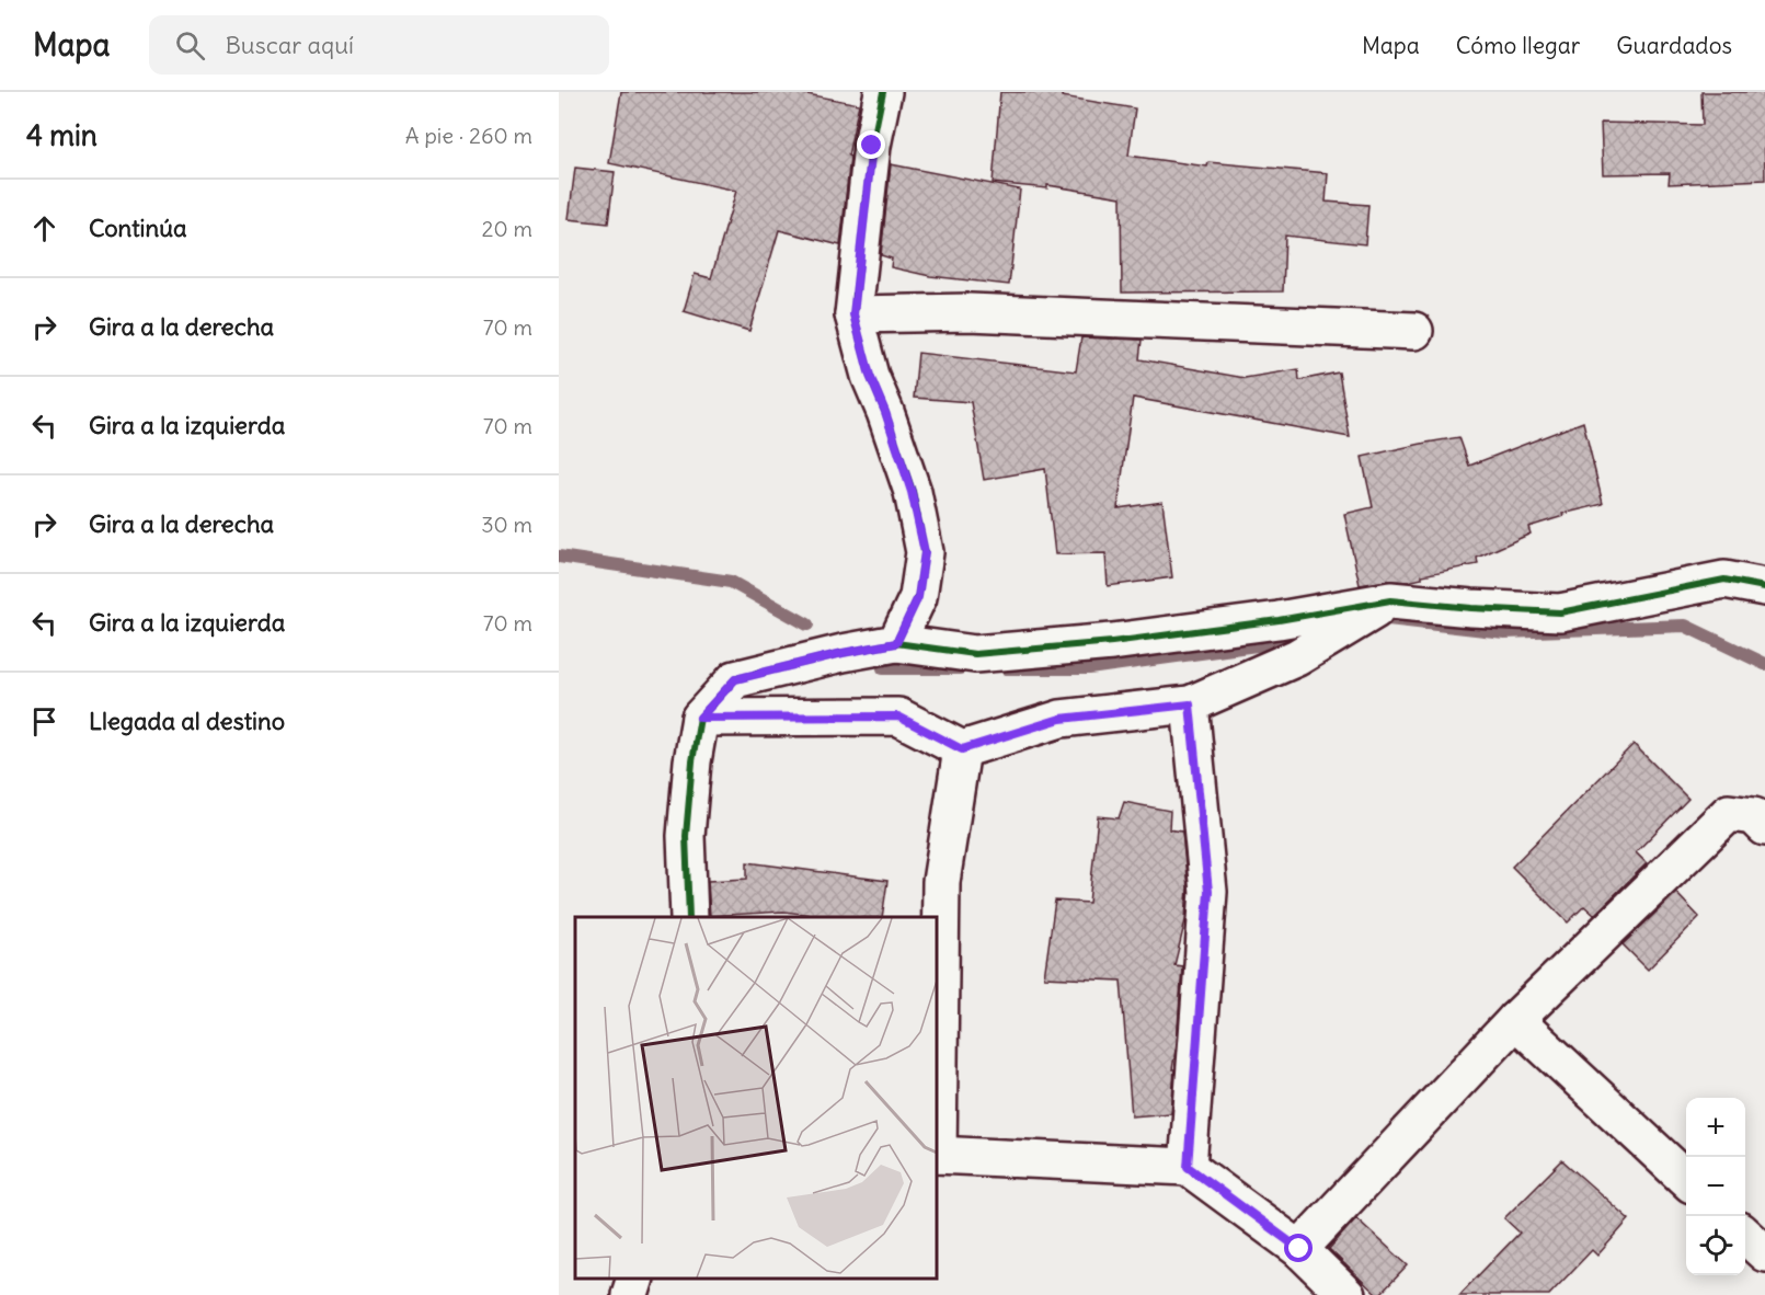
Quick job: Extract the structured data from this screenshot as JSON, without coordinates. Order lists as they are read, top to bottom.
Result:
{
  "page": {
    "header": "Mapa",
    "search": "Buscar aquí",
    "nav": ["Mapa", "Cómo llegar", "Guardados"],
    "heading": ["4 min", "A pie · 260 m"],
    "list": [
      ["Continúa", "20 m"],
      ["Gira a la derecha", "70 m"],
      ["Gira a la izquierda", "70 m"],
      ["Gira a la derecha", "30 m"],
      ["Gira a la izquierda", "70 m"],
      "Llegada al destino"
    ],
    "map_buttons": ["+", "−"]
  }
}
